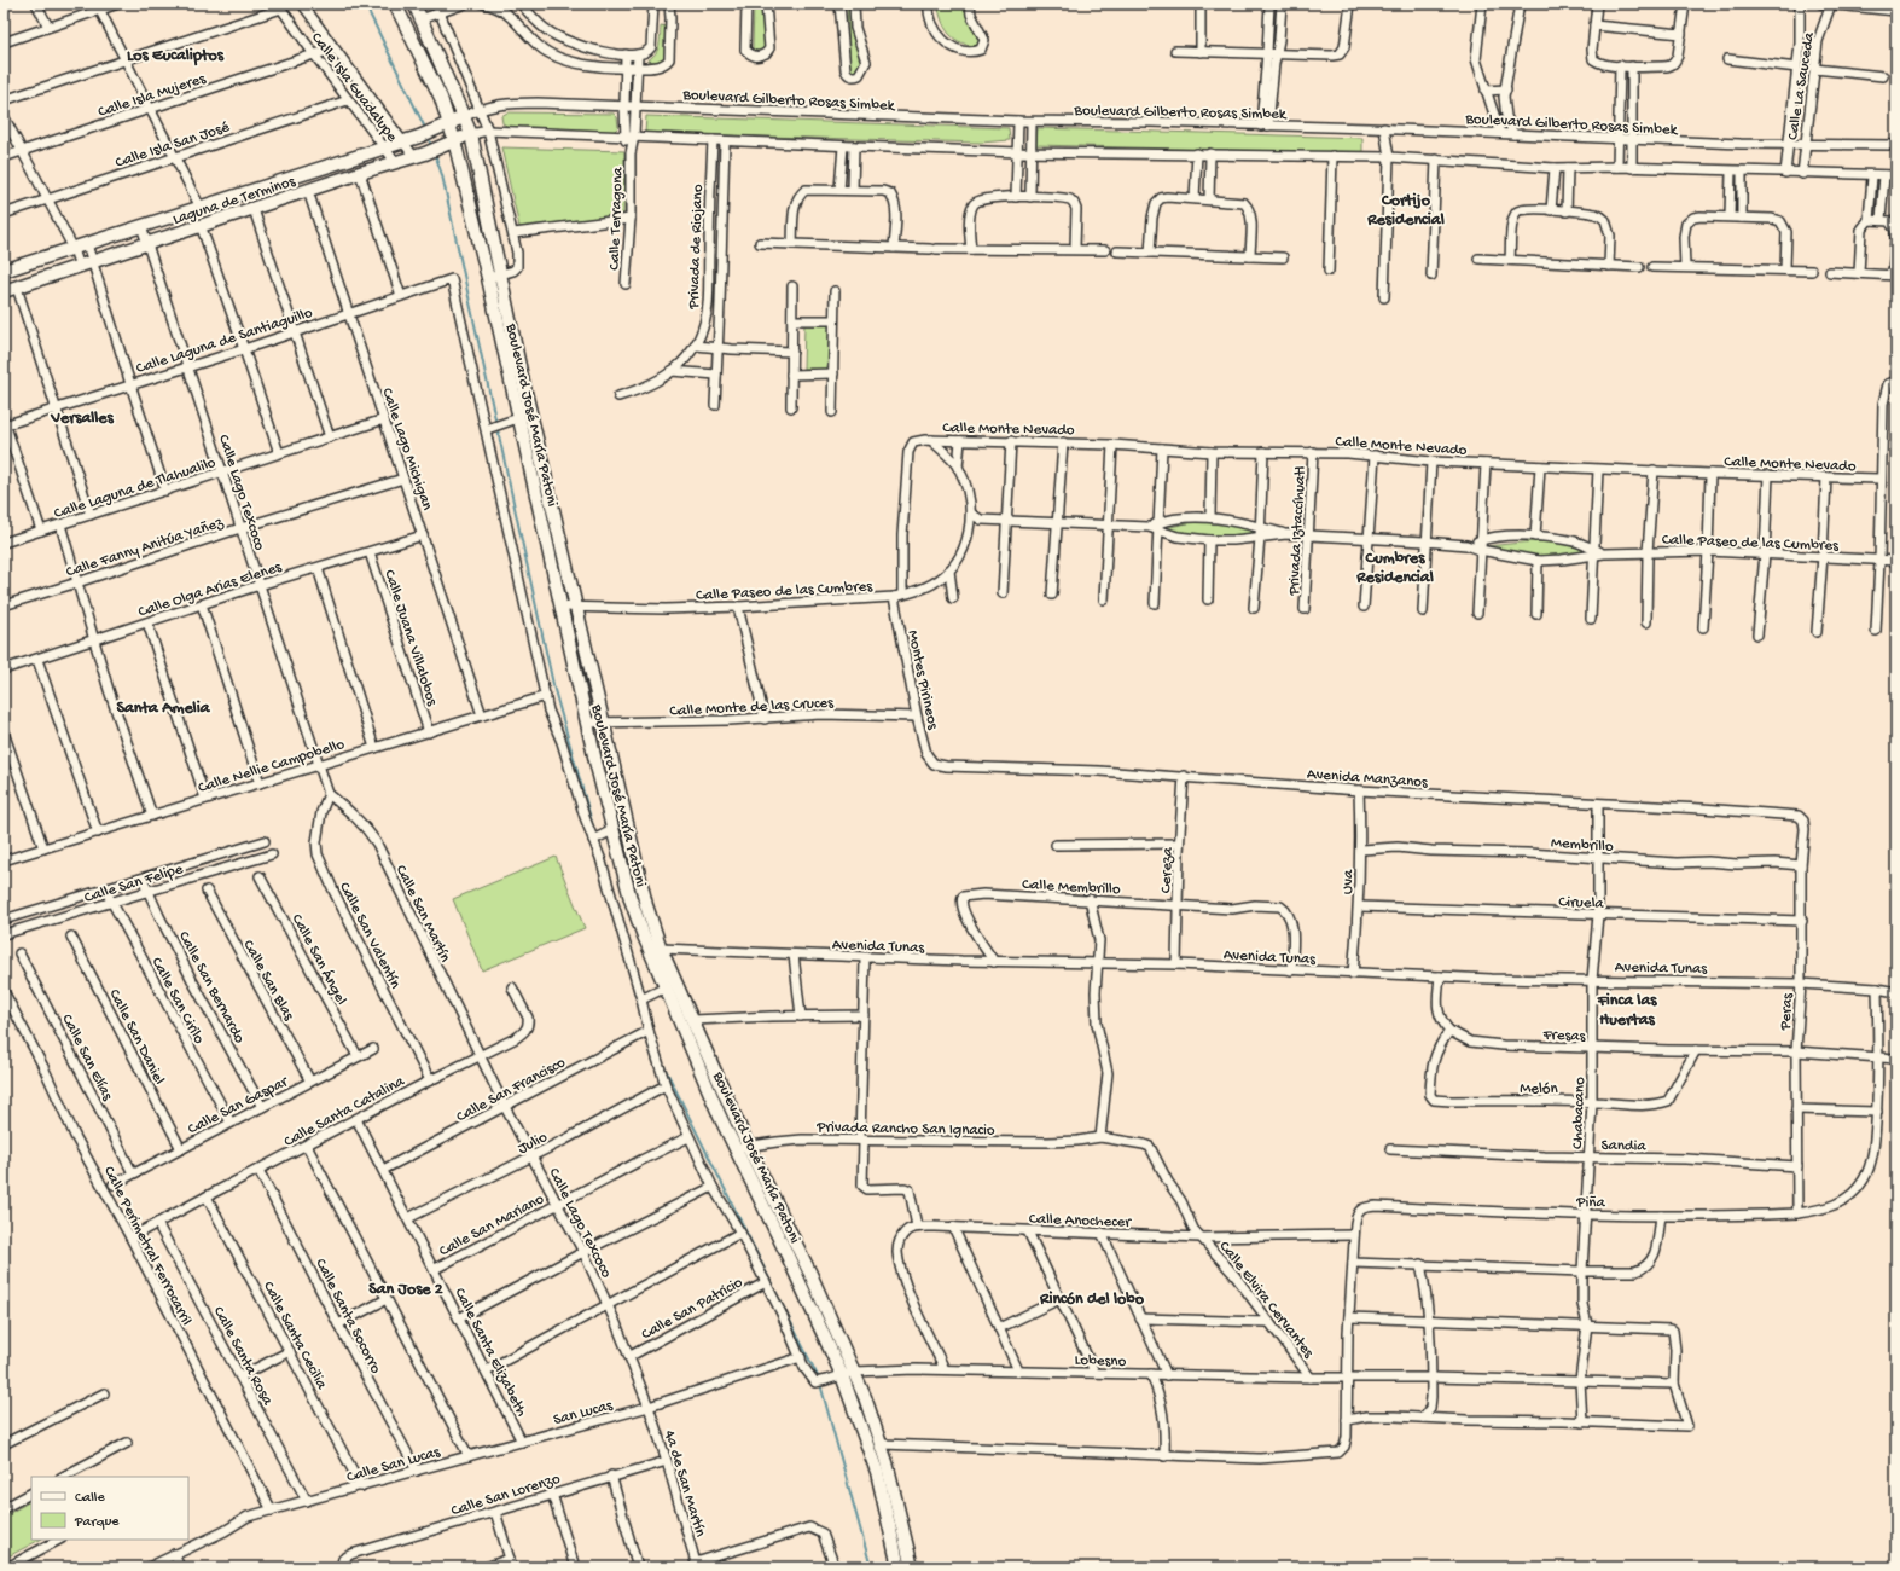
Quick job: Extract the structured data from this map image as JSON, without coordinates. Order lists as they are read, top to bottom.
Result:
{
  "streets": {
    "main road": ["Laguna de Terminos", "Boulevard José María Patoni"],
    "street": [
      "Calle Isla Guadalupe",
      "Calle La Sauceda",
      "Calle Isla Mujeres",
      "Boulevard Gilberto Rosas Simbek",
      "Calle Isla San José",
      "Calle Terragona",
      "Privada de Riojano",
      "Calle Laguna de Santiaguillo",
      "Calle Monte Nevado",
      "Calle Lago Michigan",
      "Calle Laguna de Tlahualilo",
      "Calle Lago Texcoco",
      "Privada Iztaccíhuatl",
      "Calle Paseo de las Cumbres",
      "Calle Fanny Anitúa Yañez",
      "Calle Olga Arias Elenes",
      "Calle Juana Villalobos",
      "Montes Pirineos",
      "Calle Monte de las Cruces",
      "Calle Nellie Campobello",
      "Avenida Manzanos",
      "Membrillo",
      "Cereza",
      "Calle San Felipe",
      "Uva",
      "Calle Membrillo",
      "Ciruela",
      "Calle San Martín",
      "Calle San Valentín",
      "Avenida Tunas",
      "Calle San Ángel",
      "Calle San Blas",
      "Calle San Bernardo",
      "Calle San Cirilo",
      "Peras",
      "Fresas",
      "Calle San Daniel",
      "Calle San Elías",
      "Melón",
      "Calle San Francisco",
      "Calle San Gaspar",
      "Calle Santa Catalina",
      "Chabacano",
      "Privada Rancho San Ignacio",
      "Julio",
      "Sandia",
      "Piña",
      "Calle Anochecer",
      "Calle San Mariano",
      "Calle Perimetral Ferrocarril",
      "Calle Elvira Cervantes",
      "Calle San Patricio",
      "Calle Santa Socorro",
      "Calle Santa Cecilia",
      "Calle Santa Elizabeth",
      "Calle Santa Rosa",
      "Lobesno",
      "San Lucas",
      "Calle San Lucas",
      "4a de San Martín",
      "Calle San Lorenzo"
    ]
  },
  "crossings": [
    ["Calle Isla Guadalupe", "Calle Isla Mujeres"],
    ["Calle Isla Guadalupe", "Calle Isla San José"],
    ["Calle Isla Guadalupe", "Laguna de Terminos"],
    ["Calle La Sauceda", "Boulevard Gilberto Rosas Simbek"],
    ["Boulevard Gilberto Rosas Simbek", "Calle Terragona"],
    ["Boulevard Gilberto Rosas Simbek", "Boulevard José María Patoni"],
    ["Laguna de Terminos", "Boulevard José María Patoni"],
    ["Laguna de Terminos", "Calle Lago Michigan"],
    ["Laguna de Terminos", "Calle Lago Texcoco"],
    ["Calle Laguna de Santiaguillo", "Calle Lago Michigan"],
    ["Calle Laguna de Santiaguillo", "Calle Lago Texcoco"],
    ["Boulevard José María Patoni", "Calle Paseo de las Cumbres"],
    ["Boulevard José María Patoni", "Calle Monte de las Cruces"],
    ["Boulevard José María Patoni", "Avenida Tunas"],
    ["Boulevard José María Patoni", "Privada Rancho San Ignacio"],
    ["Boulevard José María Patoni", "Lobesno"],
    ["Calle Monte Nevado", "Privada Iztaccíhuatl"],
    ["Calle Monte Nevado", "Calle Paseo de las Cumbres"],
    ["Calle Monte Nevado", "Montes Pirineos"],
    ["Calle Lago Michigan", "Calle Laguna de Tlahualilo"],
    ["Calle Lago Michigan", "Calle Fanny Anitúa Yañez"],
    ["Calle Lago Michigan", "Calle Olga Arias Elenes"],
    ["Calle Lago Michigan", "Calle Nellie Campobello"],
    ["Calle Laguna de Tlahualilo", "Calle Lago Texcoco"],
    ["Calle Lago Texcoco", "Calle Fanny Anitúa Yañez"],
    ["Calle Lago Texcoco", "Calle Olga Arias Elenes"],
    ["Calle Lago Texcoco", "Calle Nellie Campobello"],
    ["Calle Lago Texcoco", "Calle San Martín"],
    ["Calle Lago Texcoco", "Calle San Valentín"],
    ["Calle Lago Texcoco", "Calle San Francisco"],
    ["Calle Lago Texcoco", "Calle Santa Catalina"],
    ["Calle Lago Texcoco", "Julio"],
    ["Calle Lago Texcoco", "Calle San Mariano"],
    ["Calle Lago Texcoco", "Calle San Patricio"],
    ["Calle Lago Texcoco", "San Lucas"],
    ["Calle Lago Texcoco", "4a de San Martín"],
    ["Privada Iztaccíhuatl", "Calle Paseo de las Cumbres"],
    ["Calle Paseo de las Cumbres", "Montes Pirineos"],
    ["Calle Olga Arias Elenes", "Calle Juana Villalobos"],
    ["Calle Juana Villalobos", "Calle Nellie Campobello"],
    ["Montes Pirineos", "Calle Monte de las Cruces"],
    ["Montes Pirineos", "Avenida Manzanos"],
    ["Avenida Manzanos", "Cereza"],
    ["Avenida Manzanos", "Uva"],
    ["Avenida Manzanos", "Peras"],
    ["Avenida Manzanos", "Chabacano"],
    ["Membrillo", "Uva"],
    ["Membrillo", "Peras"],
    ["Membrillo", "Chabacano"],
    ["Cereza", "Calle Membrillo"],
    ["Cereza", "Avenida Tunas"],
    ["Calle San Felipe", "Calle San Bernardo"],
    ["Calle San Felipe", "Calle San Cirilo"],
    ["Uva", "Ciruela"],
    ["Uva", "Avenida Tunas"],
    ["Calle Membrillo", "Avenida Tunas"],
    ["Ciruela", "Peras"],
    ["Ciruela", "Chabacano"],
    ["Calle San Martín", "Calle San Valentín"],
    ["Calle San Martín", "Calle Santa Catalina"],
    ["Calle San Valentín", "Calle Santa Catalina"],
    ["Avenida Tunas", "Peras"],
    ["Avenida Tunas", "Chabacano"],
    ["Avenida Tunas", "Piña"],
    ["Calle San Ángel", "Calle San Gaspar"],
    ["Calle San Blas", "Calle San Gaspar"],
    ["Calle San Bernardo", "Calle San Gaspar"],
    ["Calle San Cirilo", "Calle San Gaspar"],
    ["Peras", "Fresas"],
    ["Peras", "Sandia"],
    ["Peras", "Piña"],
    ["Fresas", "Melón"],
    ["Fresas", "Chabacano"],
    ["Fresas", "Piña"],
    ["Calle San Daniel", "Calle San Gaspar"],
    ["Calle San Elías", "Calle San Gaspar"],
    ["Melón", "Chabacano"],
    ["Calle San Francisco", "Calle Santa Elizabeth"],
    ["Calle Santa Catalina", "Calle Perimetral Ferrocarril"],
    ["Calle Santa Catalina", "Calle Santa Socorro"],
    ["Calle Santa Catalina", "Calle Santa Cecilia"],
    ["Calle Santa Catalina", "Calle Santa Elizabeth"],
    ["Calle Santa Catalina", "Calle Santa Rosa"],
    ["Chabacano", "Sandia"],
    ["Chabacano", "Piña"],
    ["Chabacano", "Lobesno"],
    ["Privada Rancho San Ignacio", "Calle Elvira Cervantes"],
    ["Julio", "Calle Santa Elizabeth"],
    ["Piña", "Calle Anochecer"],
    ["Calle Anochecer", "Calle Elvira Cervantes"],
    ["Calle San Mariano", "Calle Santa Elizabeth"],
    ["Calle Perimetral Ferrocarril", "Calle San Lucas"],
    ["Calle Elvira Cervantes", "Lobesno"],
    ["Calle Santa Socorro", "Calle San Lucas"],
    ["Calle Santa Cecilia", "Calle San Lucas"],
    ["Calle Santa Elizabeth", "San Lucas"],
    ["Calle Santa Elizabeth", "Calle San Lucas"],
    ["Calle Santa Rosa", "Calle San Lucas"],
    ["Lobesno", "San Lucas"],
    ["San Lucas", "Calle San Lucas"],
    ["San Lucas", "4a de San Martín"],
    ["4a de San Martín", "Calle San Lorenzo"]
  ],
  "districts": [
    "Los Eucaliptos",
    "Cortijo Residencial",
    "Versalles",
    "Cumbres Residencial",
    "Santa Amelia",
    "Finca las Huertas",
    "San Jose 2",
    "Rincón del lobo"
  ],
  "legend": ["Calle", "Parque"]
}
